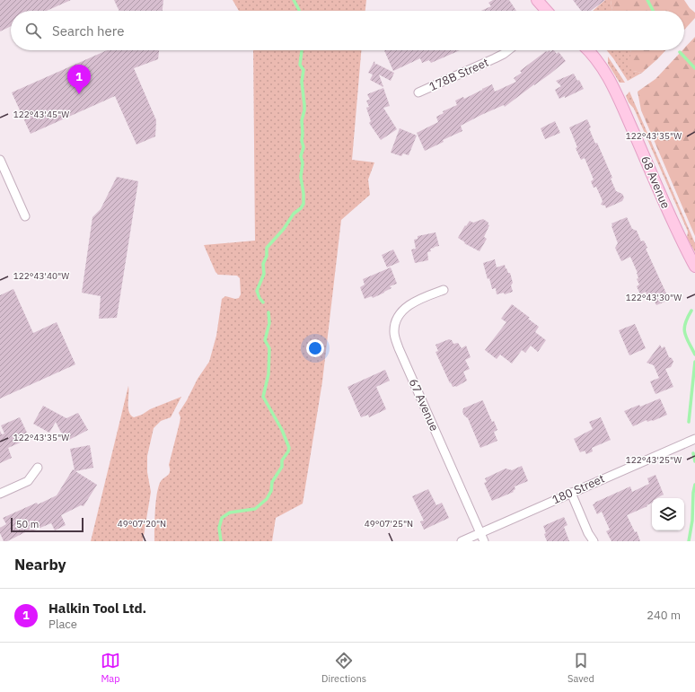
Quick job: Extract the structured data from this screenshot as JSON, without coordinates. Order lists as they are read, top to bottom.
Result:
{
  "streets": {
    "street": [
      "178B Street",
      "68 Avenue",
      "67 Avenue",
      "180 Street"
    ]
  },
  "crossings": [
    ["67 Avenue", "180 Street"]
  ],
  "scale_bar": "50 m",
  "page": {
    "search": "Search here",
    "pins": "1",
    "scale": "50 m",
    "heading": "Nearby",
    "list": [
      {
        "mark": "1",
        "name": "Halkin Tool Ltd.",
        "note": "Place",
        "value": "240 m"
      }
    ],
    "nav": ["Map", "Directions", "Saved"]
  },
  "coordinates": [
    "122°43'45\"W",
    "122°43'35\"W",
    "122°43'40\"W",
    "122°43'30\"W",
    "122°43'25\"W",
    "49°07'20\"N",
    "49°07'25\"N"
  ]
}
